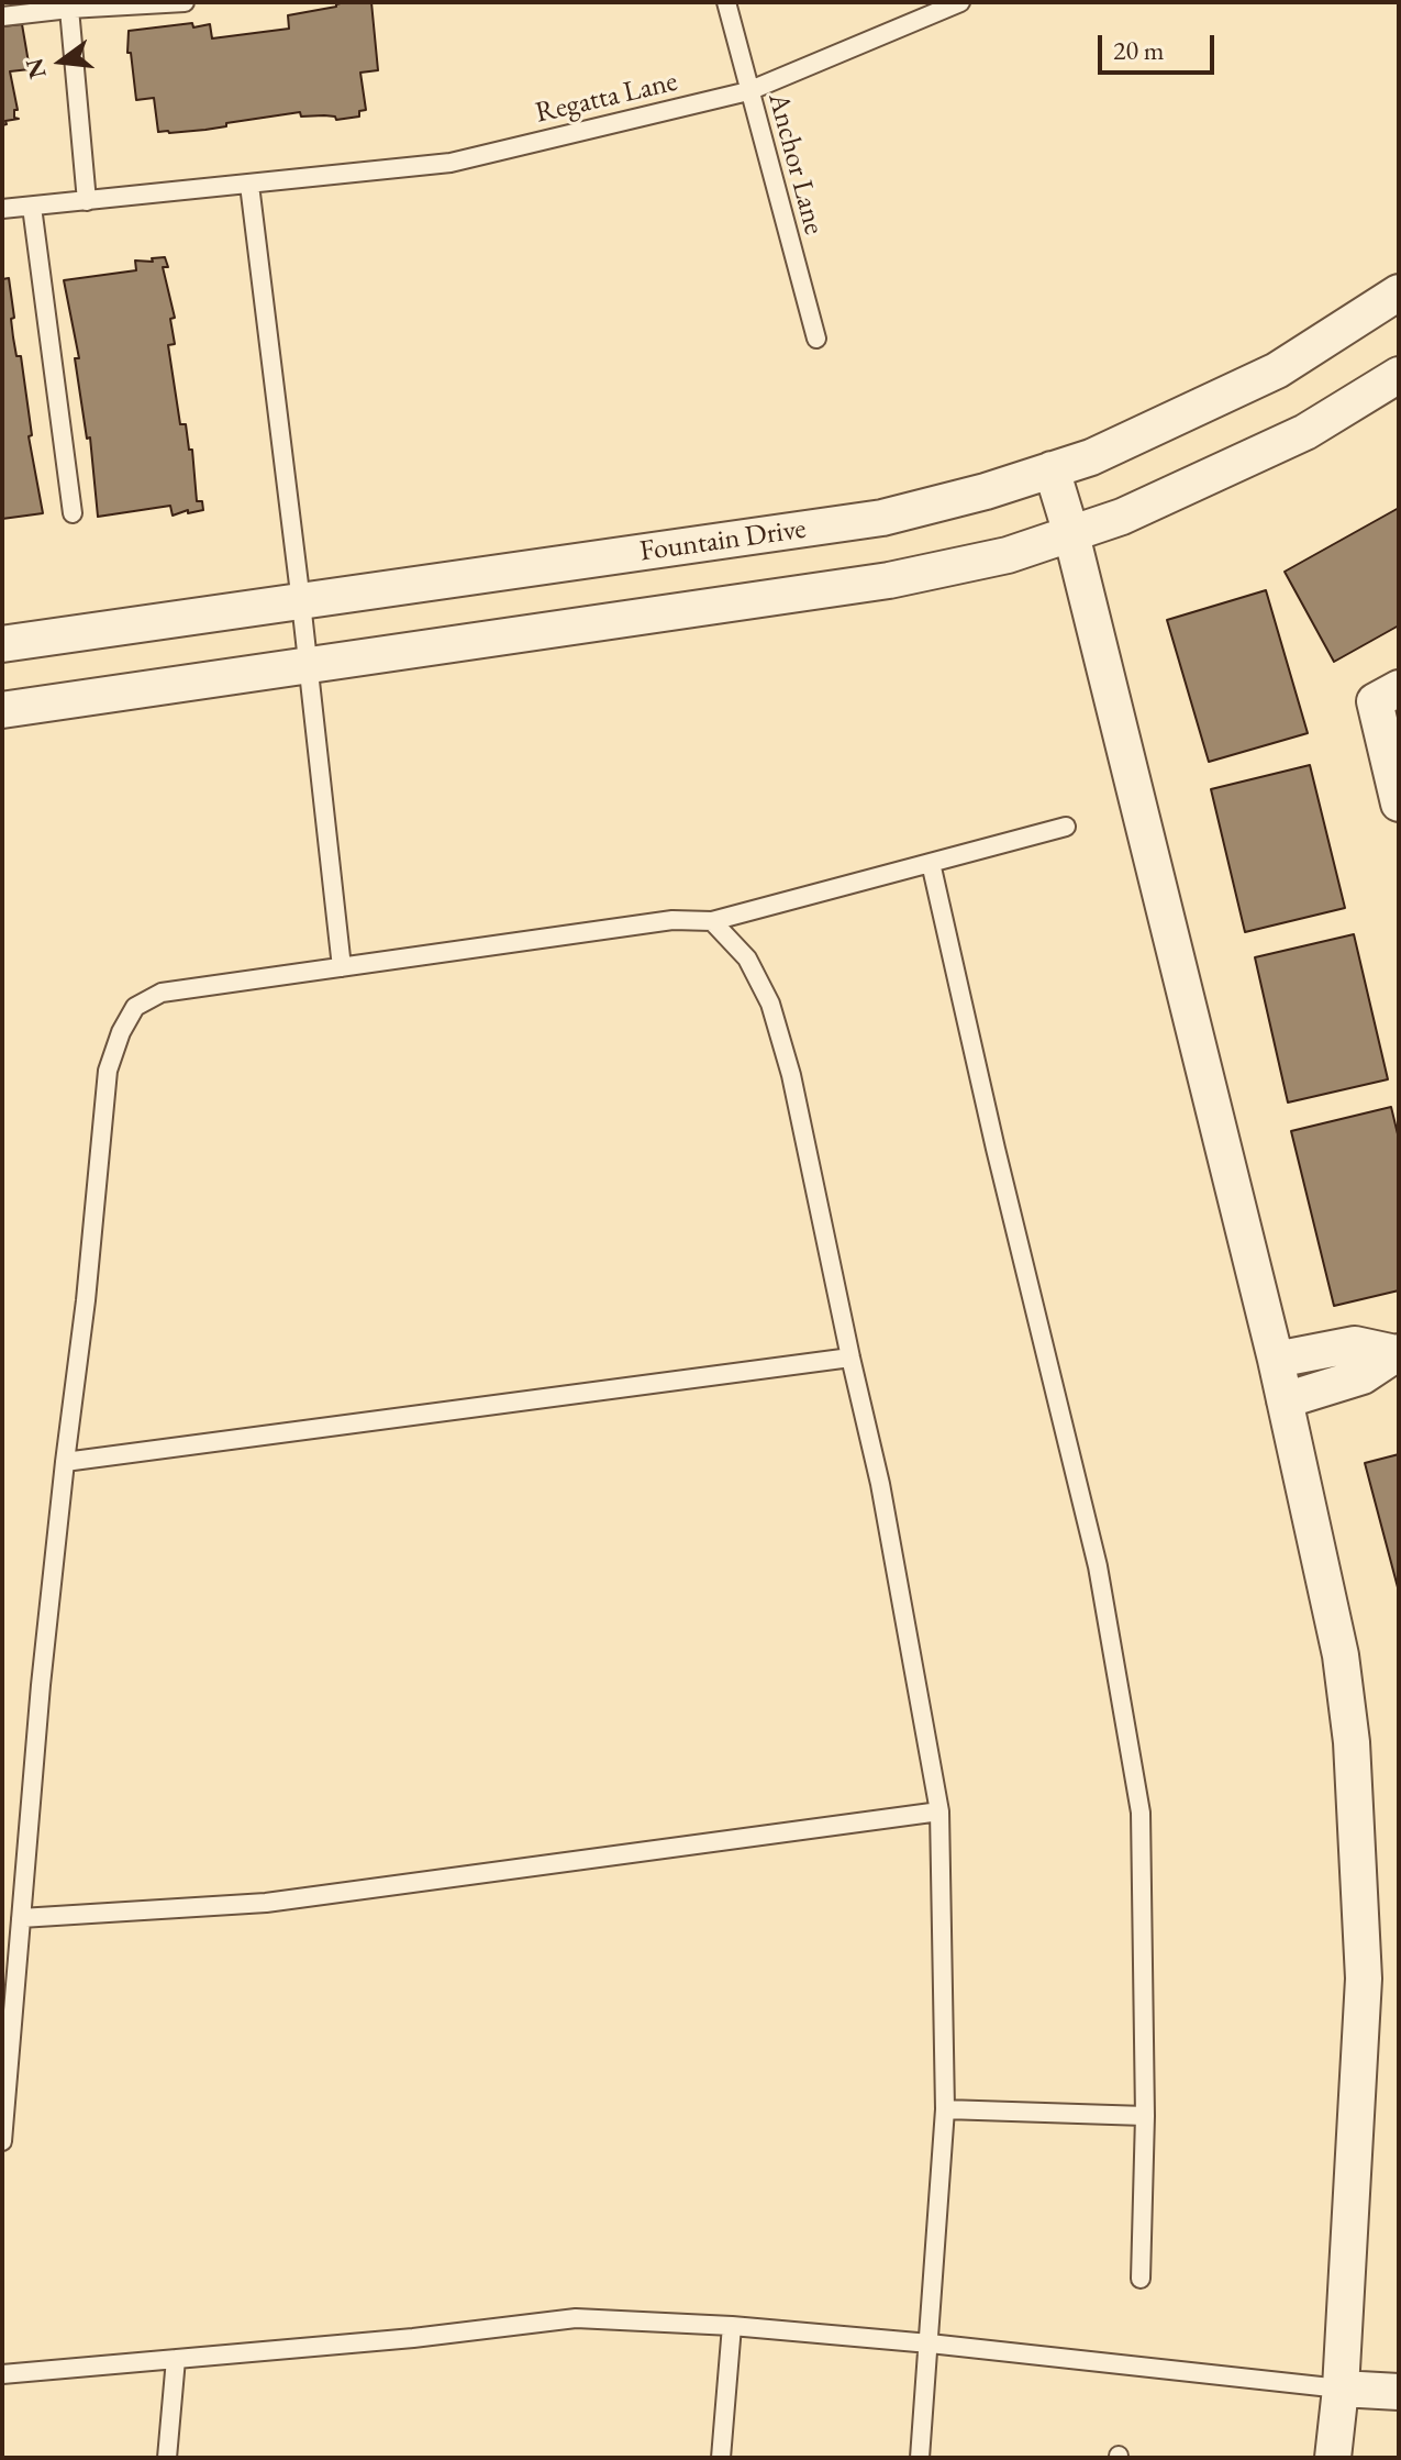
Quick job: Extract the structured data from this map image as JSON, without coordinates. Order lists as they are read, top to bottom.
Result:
{
  "streets": {
    "street": ["Fountain Drive"],
    "lane": ["Regatta Lane", "Anchor Lane"]
  },
  "crossings": [
    ["Regatta Lane", "Anchor Lane"]
  ],
  "scale_bar": "20 m",
  "north": "left"
}
